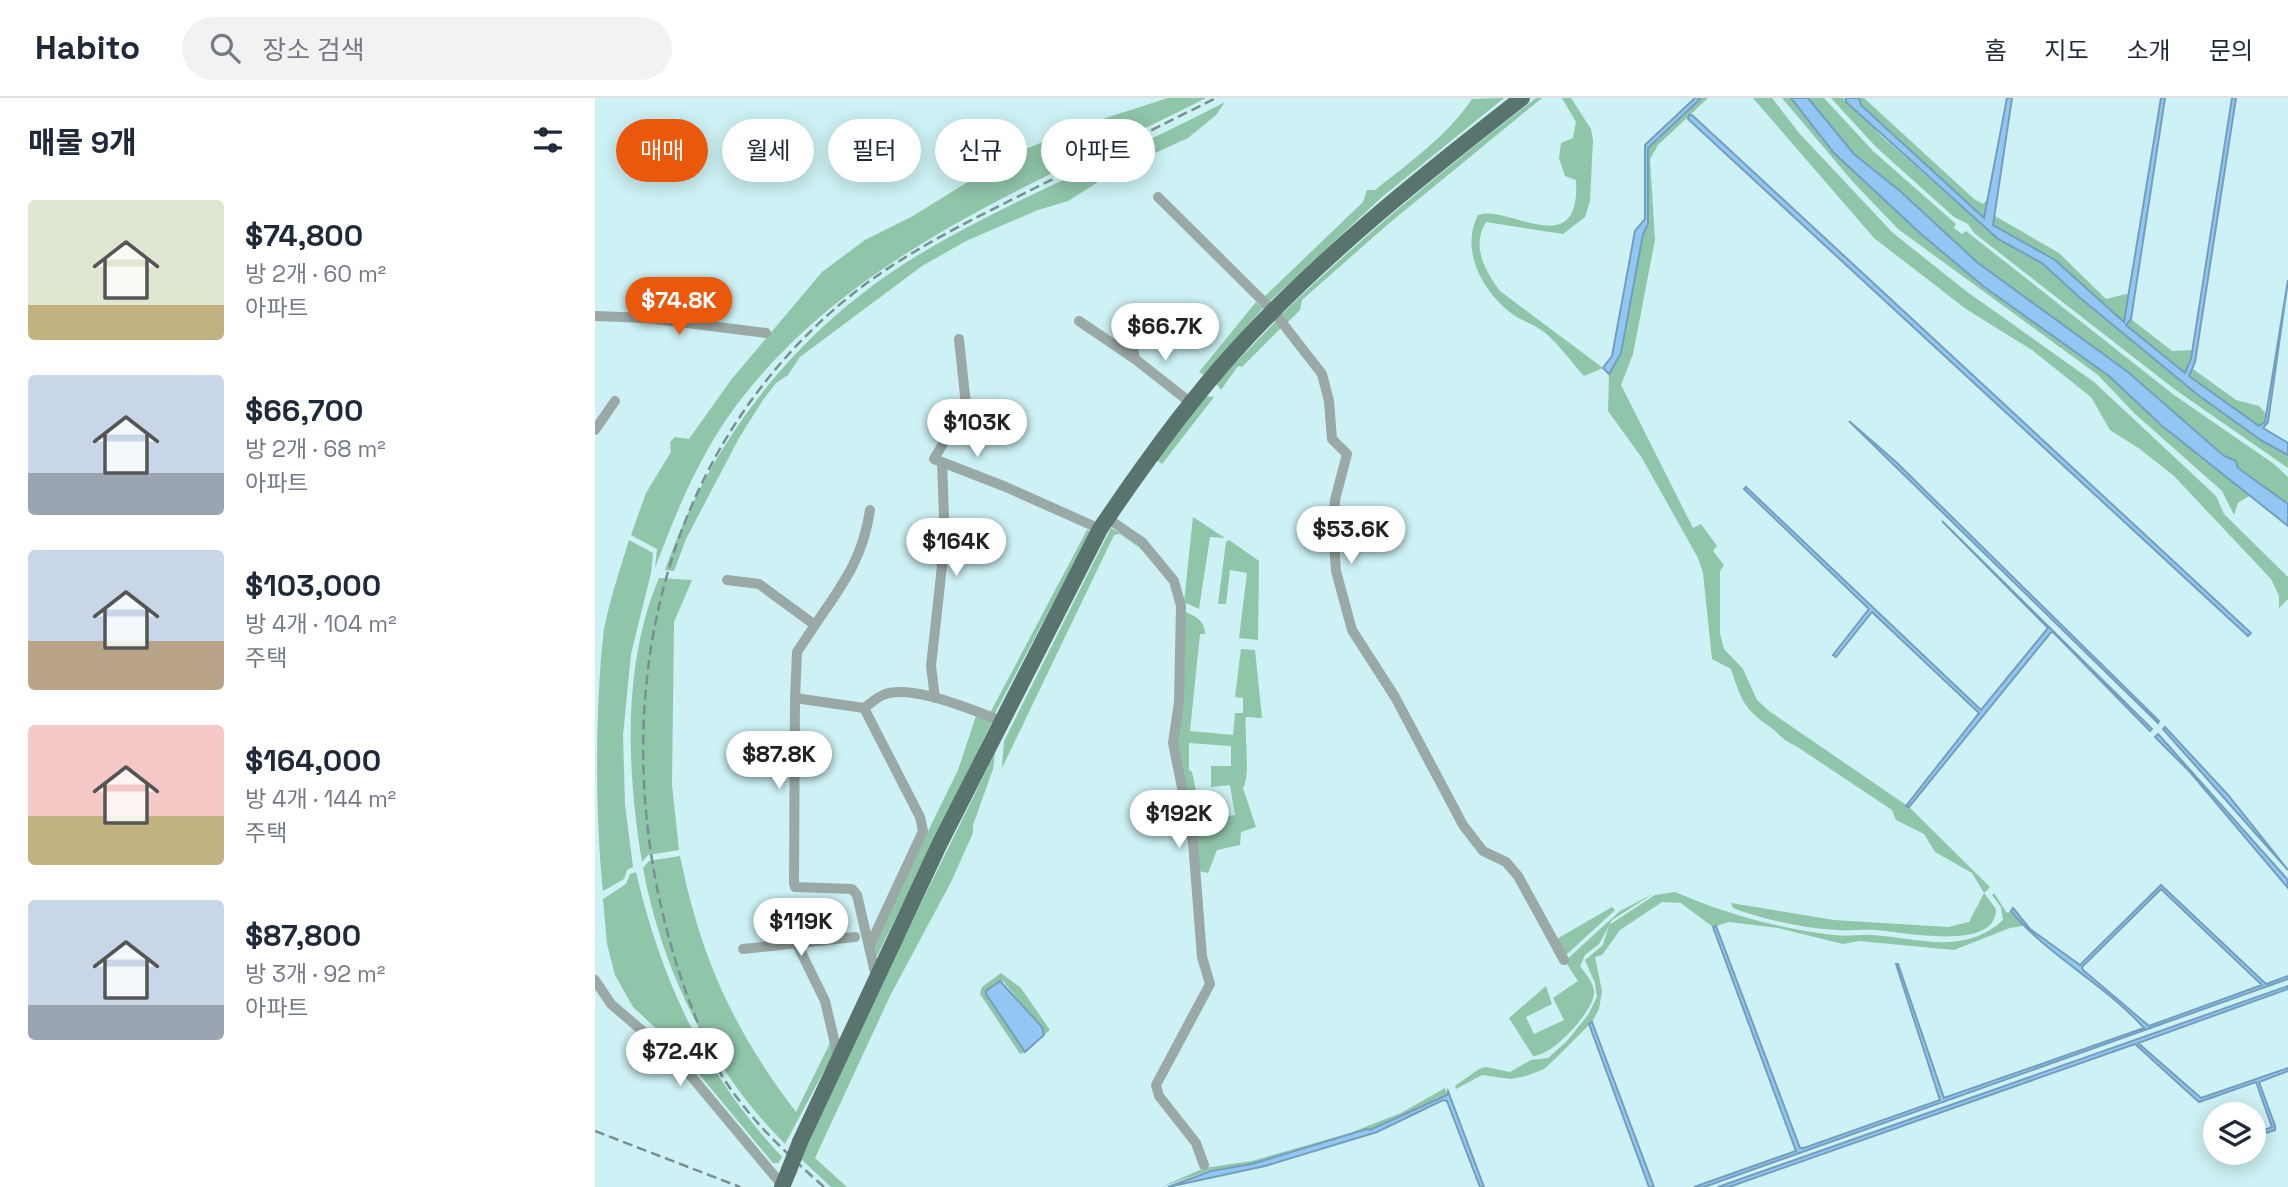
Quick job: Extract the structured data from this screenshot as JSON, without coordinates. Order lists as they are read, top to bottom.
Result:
{
  "page": {
    "header": "Habito",
    "search": "장소 검색",
    "nav": [
      "홈",
      "지도",
      "소개",
      "문의"
    ],
    "heading": "매물 9개",
    "chip": [
      "매매",
      "월세",
      "필터",
      "신규",
      "아파트"
    ],
    "list": [
      {
        "name": "$74,800",
        "note": "방 2개 · 60 m² · 아파트"
      },
      {
        "name": "$66,700",
        "note": "방 2개 · 68 m² · 아파트"
      },
      {
        "name": "$103,000",
        "note": "방 4개 · 104 m² · 주택"
      },
      {
        "name": "$164,000",
        "note": "방 4개 · 144 m² · 주택"
      },
      {
        "name": "$87,800",
        "note": "방 3개 · 92 m² · 아파트"
      }
    ],
    "price": [
      "$74.8K",
      "$66.7K",
      "$103K",
      "$53.6K",
      "$164K",
      "$87.8K",
      "$192K",
      "$119K",
      "$72.4K"
    ]
  }
}
